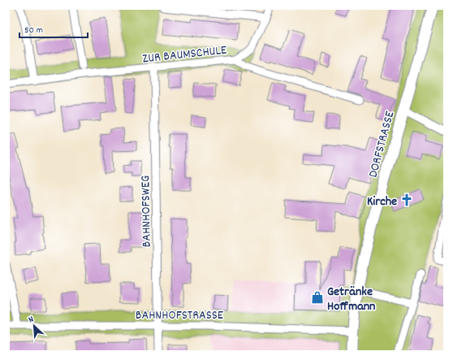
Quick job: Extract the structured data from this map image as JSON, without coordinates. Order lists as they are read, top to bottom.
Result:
{
  "streets": {
    "main road": ["DORFSTRASSE"],
    "street": ["ZUR BAUMSCHULE", "BAHNHOFSWEG", "BAHNHOFSTRASSE"]
  },
  "crossings": [
    ["ZUR BAUMSCHULE", "BAHNHOFSWEG"],
    ["DORFSTRASSE", "BAHNHOFSTRASSE"],
    ["BAHNHOFSWEG", "BAHNHOFSTRASSE"]
  ],
  "places": {
    "church": ["Kirche"],
    "shop": ["Getränke Hoffmann"]
  },
  "scale_bar": "50 m",
  "north": "top left"
}
